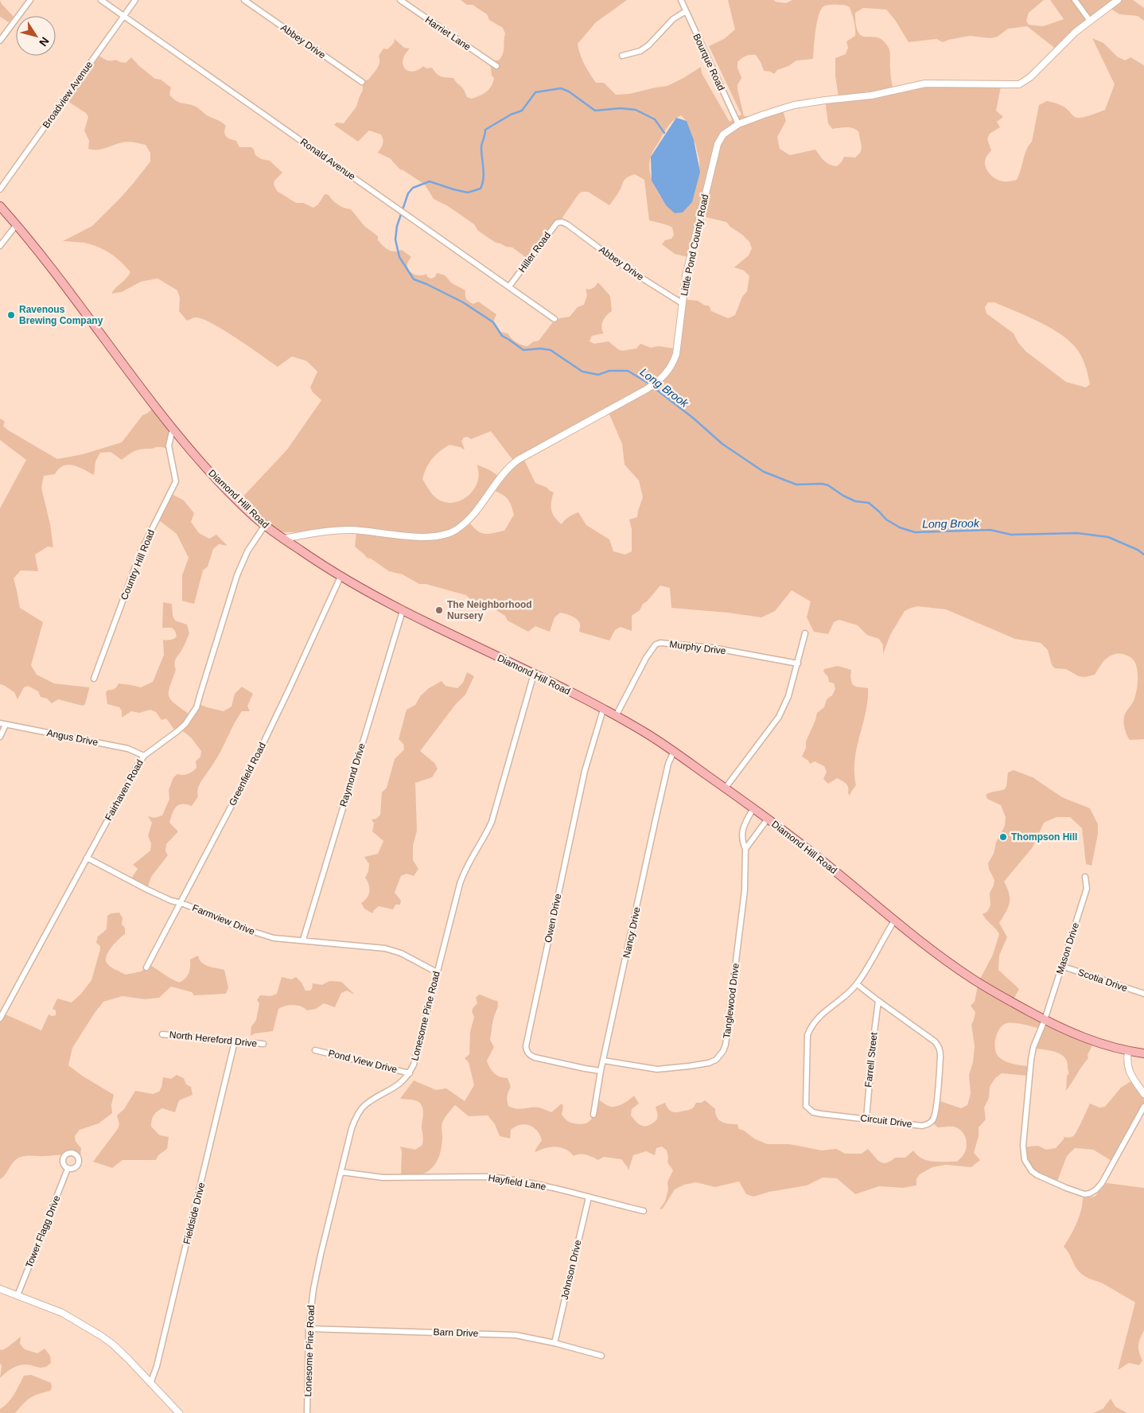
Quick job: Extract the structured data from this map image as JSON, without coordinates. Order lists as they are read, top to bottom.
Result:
{
  "streets": {
    "main road": ["Diamond Hill Road"],
    "street": [
      "Harriet Lane",
      "Abbey Drive",
      "Bourque Road",
      "Broadview Avenue",
      "Ronald Avenue",
      "Little Pond County Road",
      "Hiller Road",
      "Country Hill Road",
      "Murphy Drive",
      "Angus Drive",
      "Greenfield Road",
      "Raymond Drive",
      "Fairhaven Road",
      "Owen Drive",
      "Farmview Drive",
      "Nancy Drive",
      "Mason Drive",
      "Scotia Drive",
      "Tanglewood Drive",
      "Lonesome Pine Road",
      "North Hereford Drive",
      "Farrell Street",
      "Pond View Drive",
      "Circuit Drive",
      "Hayfield Lane",
      "Fieldside Drive",
      "Tower Flagg Drive",
      "Johnson Drive",
      "Barn Drive"
    ]
  },
  "crossings": [
    ["Abbey Drive", "Little Pond County Road"],
    ["Abbey Drive", "Hiller Road"],
    ["Bourque Road", "Little Pond County Road"],
    ["Broadview Avenue", "Ronald Avenue"],
    ["Ronald Avenue", "Hiller Road"],
    ["Little Pond County Road", "Diamond Hill Road"],
    ["Diamond Hill Road", "Country Hill Road"],
    ["Diamond Hill Road", "Murphy Drive"],
    ["Diamond Hill Road", "Greenfield Road"],
    ["Diamond Hill Road", "Raymond Drive"],
    ["Diamond Hill Road", "Fairhaven Road"],
    ["Diamond Hill Road", "Owen Drive"],
    ["Diamond Hill Road", "Nancy Drive"],
    ["Diamond Hill Road", "Mason Drive"],
    ["Diamond Hill Road", "Tanglewood Drive"],
    ["Diamond Hill Road", "Lonesome Pine Road"],
    ["Diamond Hill Road", "Circuit Drive"],
    ["Angus Drive", "Fairhaven Road"],
    ["Greenfield Road", "Farmview Drive"],
    ["Raymond Drive", "Farmview Drive"],
    ["Fairhaven Road", "Farmview Drive"],
    ["Owen Drive", "Nancy Drive"],
    ["Farmview Drive", "Lonesome Pine Road"],
    ["Nancy Drive", "Tanglewood Drive"],
    ["Mason Drive", "Scotia Drive"],
    ["Lonesome Pine Road", "Pond View Drive"],
    ["Lonesome Pine Road", "Hayfield Lane"],
    ["Lonesome Pine Road", "Barn Drive"],
    ["North Hereford Drive", "Fieldside Drive"],
    ["Farrell Street", "Circuit Drive"],
    ["Hayfield Lane", "Johnson Drive"],
    ["Johnson Drive", "Barn Drive"]
  ],
  "water": ["Long Brook"],
  "places": ["Ravenous Brewing Company", "The Neighborhood Nursery", "Thompson Hill"],
  "north": "bottom right"
}
